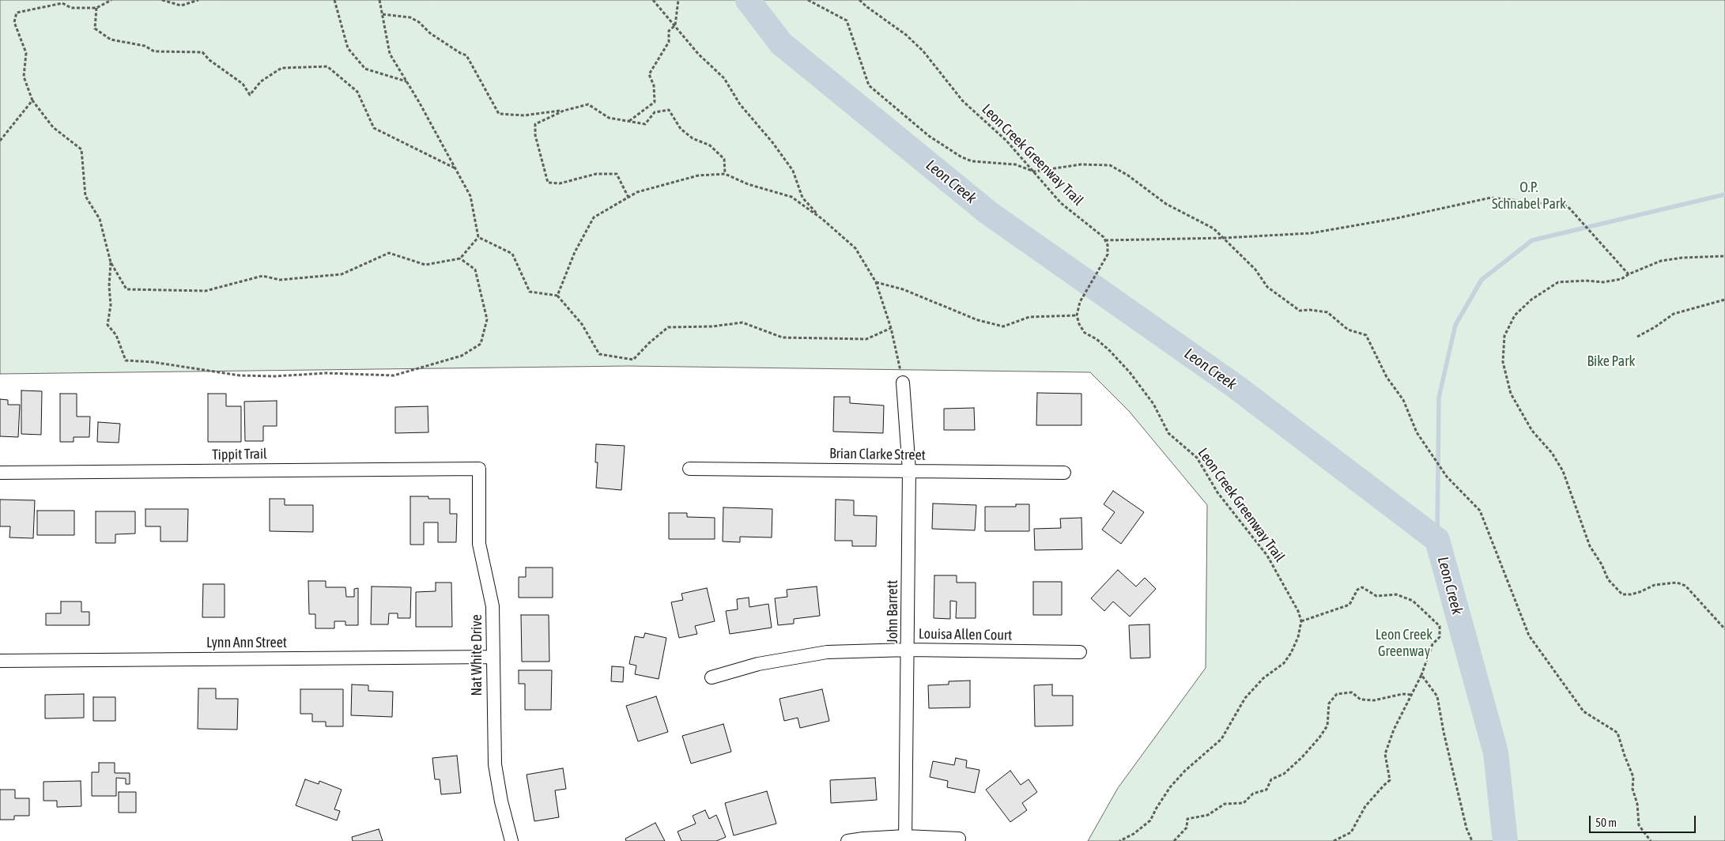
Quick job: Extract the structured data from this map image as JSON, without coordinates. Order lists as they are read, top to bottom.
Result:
{
  "streets": {
    "street": [
      "Tippit Trail",
      "Brian Clarke Street",
      "John Barrett",
      "Louisa Allen Court",
      "Lynn Ann Street",
      "Nat White Drive"
    ],
    "path": ["Leon Creek Greenway Trail"]
  },
  "crossings": [
    ["Tippit Trail", "Nat White Drive"],
    ["Brian Clarke Street", "John Barrett"],
    ["John Barrett", "Louisa Allen Court"],
    ["Lynn Ann Street", "Nat White Drive"]
  ],
  "water": ["Leon Creek"],
  "parks": ["O.P. Schnabel Park", "Bike Park", "Leon Creek Greenway"],
  "scale_bar": "50 m"
}
